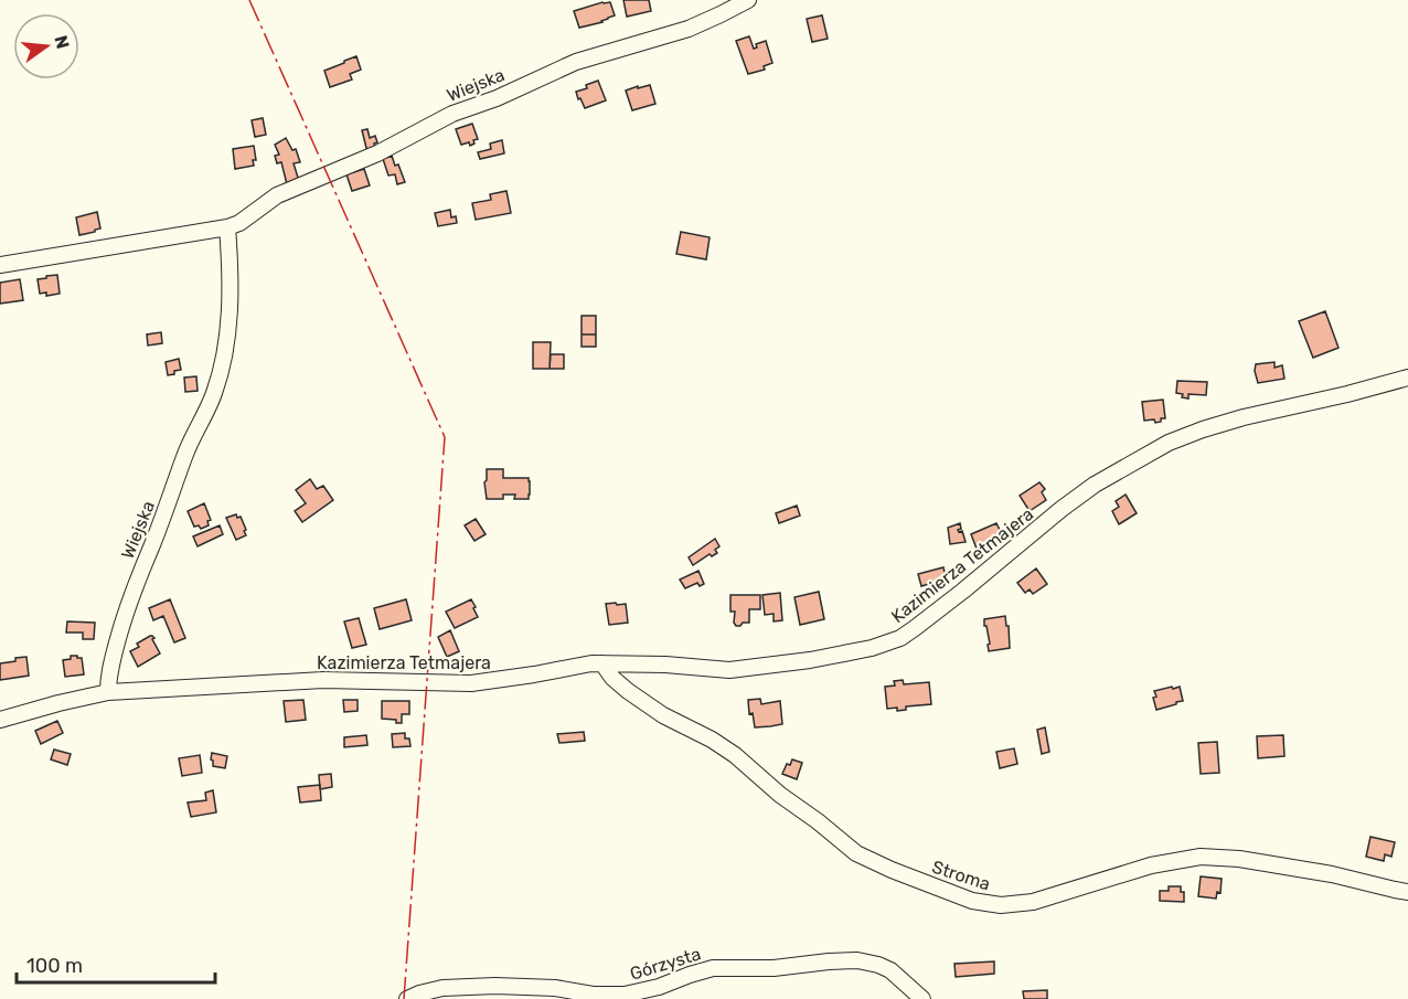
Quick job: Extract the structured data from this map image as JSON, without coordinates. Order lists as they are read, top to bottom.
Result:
{
  "streets": {
    "street": [
      "Wiejska",
      "Kazimierza Tetmajera",
      "Stroma",
      "Górzysta"
    ]
  },
  "crossings": [
    ["Wiejska", "Kazimierza Tetmajera"],
    ["Kazimierza Tetmajera", "Stroma"]
  ],
  "scale_bar": "100 m",
  "north": "right"
}
